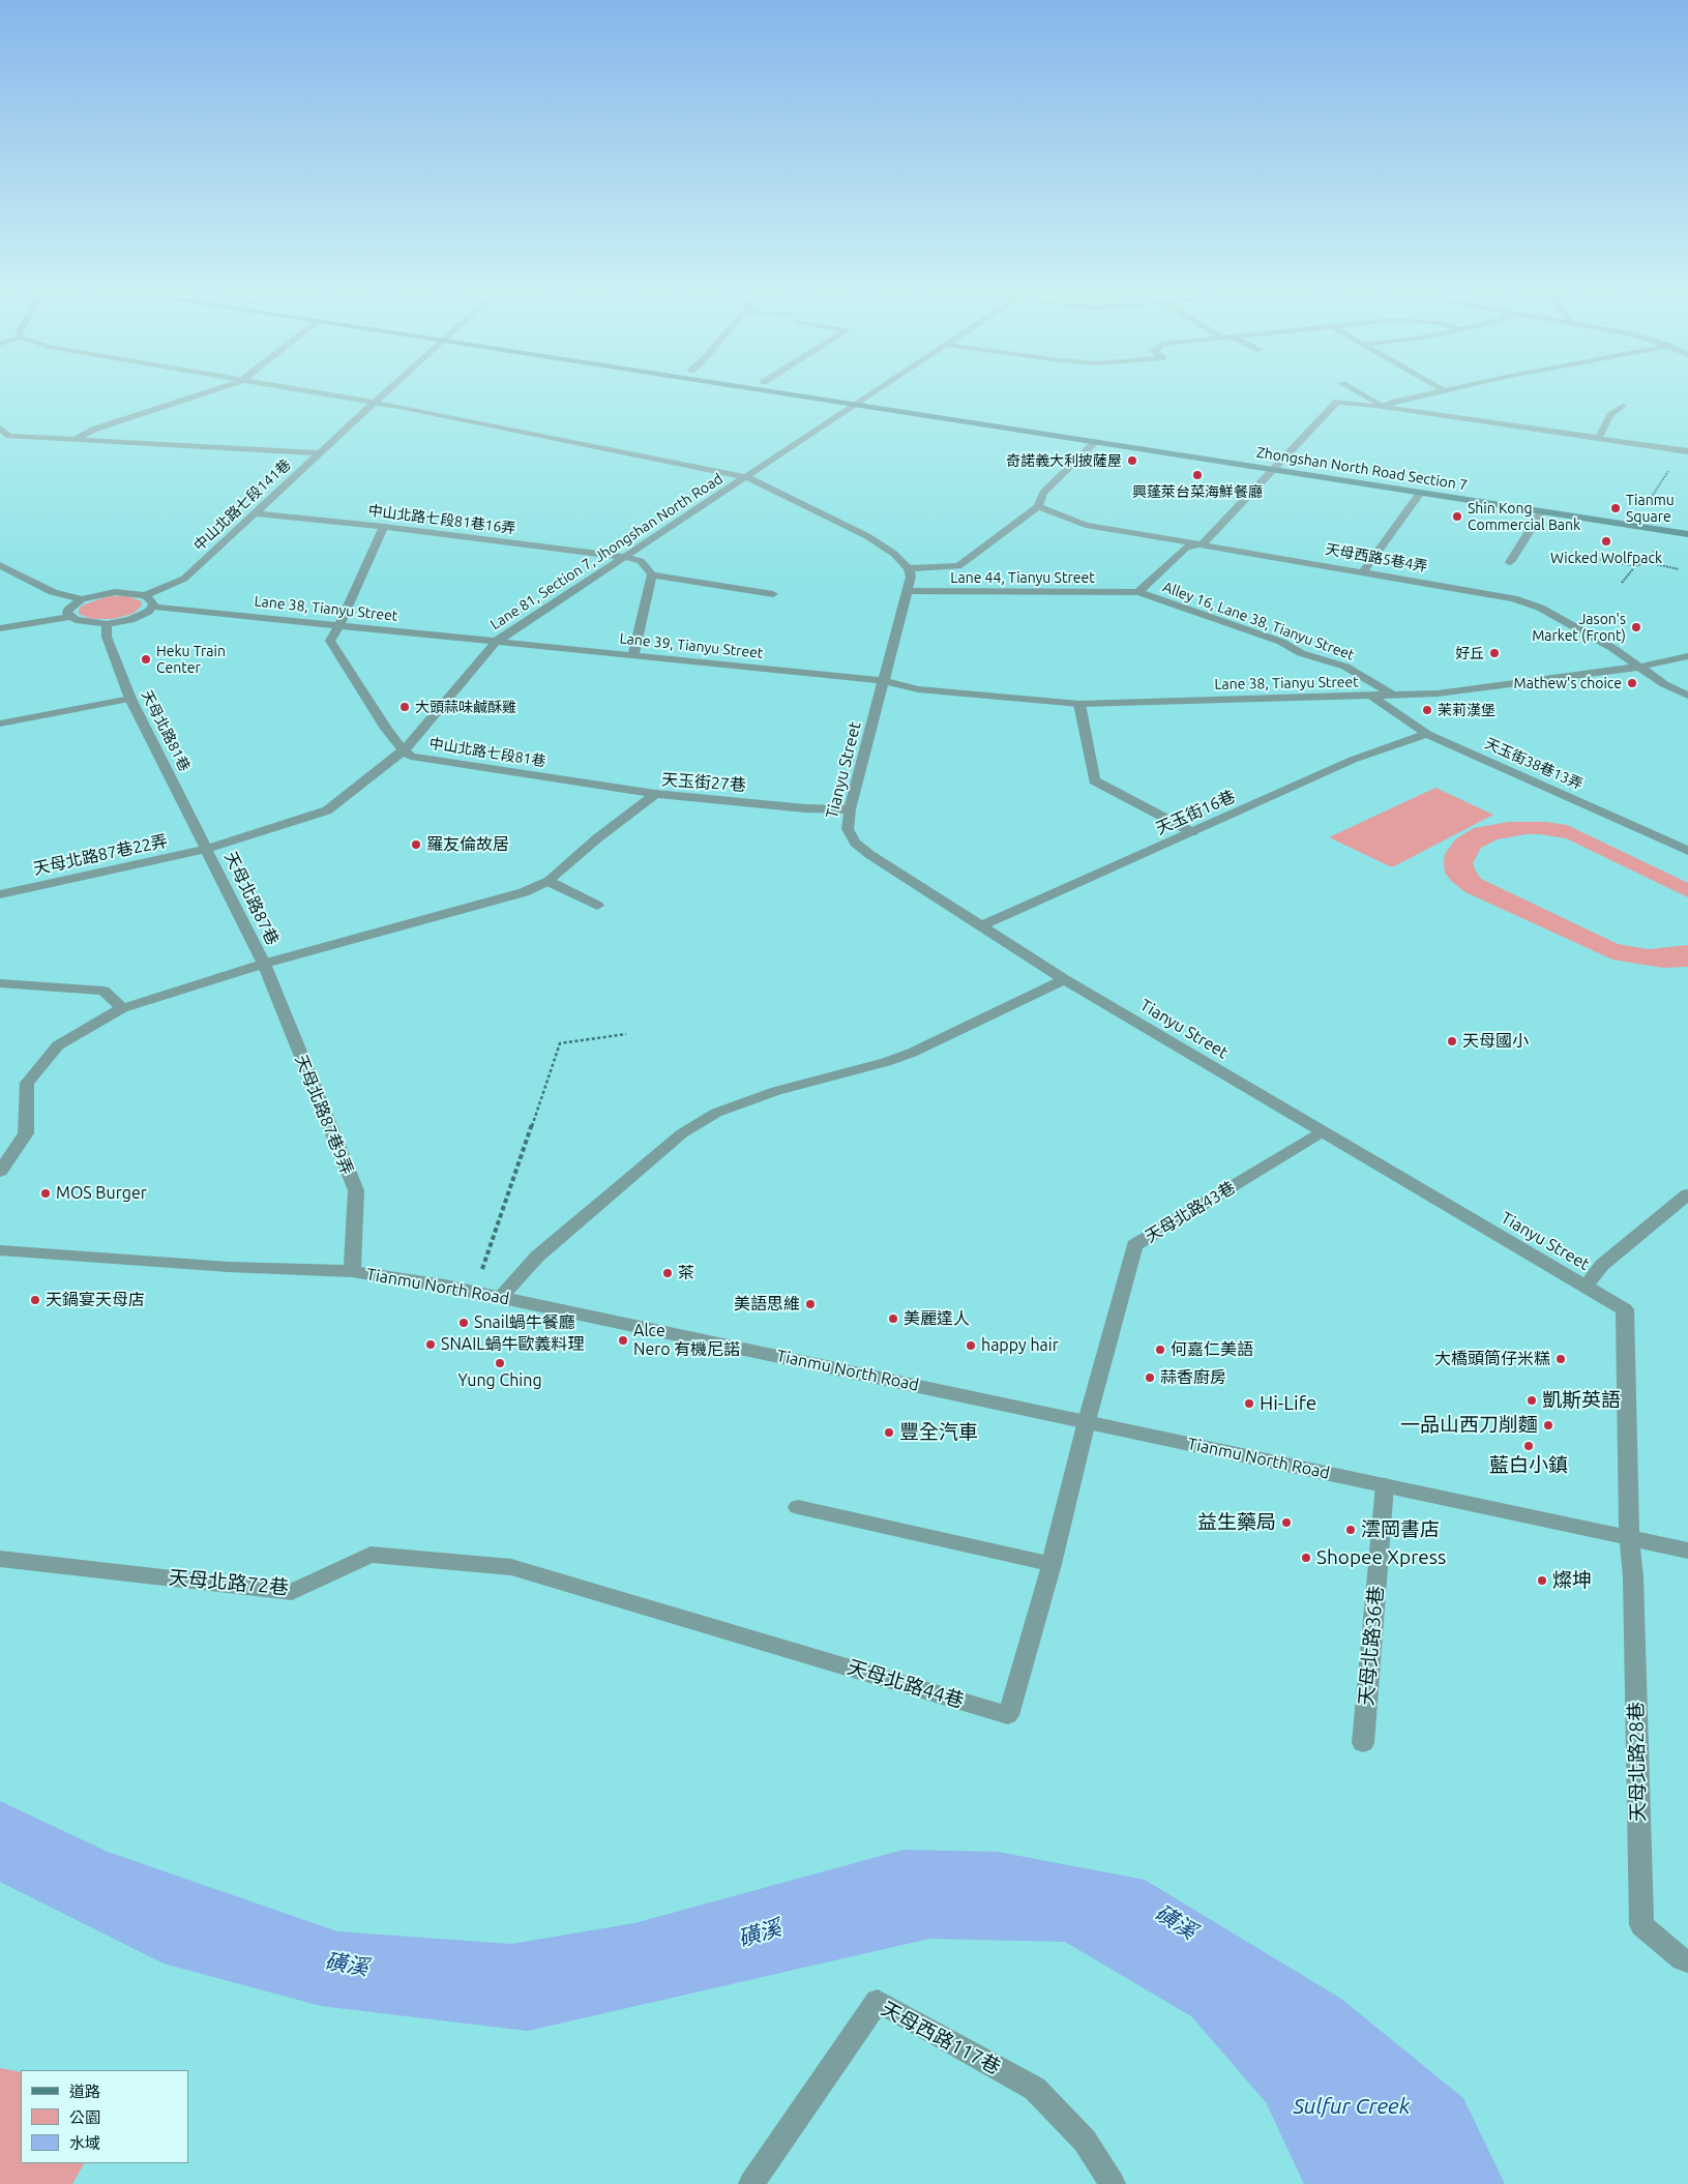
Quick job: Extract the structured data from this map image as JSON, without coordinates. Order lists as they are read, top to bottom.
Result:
{
  "streets": {
    "main road": ["Zhongshan North Road Section 7"],
    "street": [
      "中山北路七段141巷",
      "中山北路七段81巷16弄",
      "Lane 81, Section 7, Jhongshan North Road",
      "天母西路5巷4弄",
      "Lane 44, Tianyu Street",
      "Lane 38, Tianyu Street",
      "Alley 16, Lane 38, Tianyu Street",
      "Lane 39, Tianyu Street",
      "天母北路81巷",
      "中山北路七段81巷",
      "天玉街38巷13弄",
      "Tianyu Street",
      "天玉街27巷",
      "天玉街16巷",
      "天母北路87巷22弄",
      "天母北路87巷",
      "天母北路87巷9弄",
      "天母北路43巷",
      "Tianmu North Road",
      "天母北路72巷",
      "天母北路36巷",
      "天母北路44巷",
      "天母北路28巷",
      "天母西路117巷"
    ]
  },
  "crossings": [
    ["Zhongshan North Road Section 7", "Lane 81, Section 7, Jhongshan North Road"],
    ["中山北路七段141巷", "中山北路七段81巷16弄"],
    ["中山北路七段81巷16弄", "Lane 81, Section 7, Jhongshan North Road"],
    ["Lane 81, Section 7, Jhongshan North Road", "Lane 38, Tianyu Street"],
    ["Lane 81, Section 7, Jhongshan North Road", "Lane 39, Tianyu Street"],
    ["Lane 81, Section 7, Jhongshan North Road", "天母北路81巷"],
    ["Lane 81, Section 7, Jhongshan North Road", "中山北路七段81巷"],
    ["Lane 81, Section 7, Jhongshan North Road", "天母北路87巷22弄"],
    ["Lane 81, Section 7, Jhongshan North Road", "天母北路87巷"],
    ["天母西路5巷4弄", "Lane 38, Tianyu Street"],
    ["Lane 44, Tianyu Street", "Alley 16, Lane 38, Tianyu Street"],
    ["Lane 44, Tianyu Street", "Tianyu Street"],
    ["Lane 38, Tianyu Street", "Alley 16, Lane 38, Tianyu Street"],
    ["Lane 38, Tianyu Street", "Lane 39, Tianyu Street"],
    ["Lane 38, Tianyu Street", "中山北路七段81巷"],
    ["Lane 38, Tianyu Street", "天玉街38巷13弄"],
    ["Lane 38, Tianyu Street", "Tianyu Street"],
    ["Lane 39, Tianyu Street", "Tianyu Street"],
    ["天母北路81巷", "天母北路87巷22弄"],
    ["天母北路81巷", "天母北路87巷"],
    ["中山北路七段81巷", "天玉街27巷"],
    ["天玉街38巷13弄", "天玉街16巷"],
    ["Tianyu Street", "天玉街27巷"],
    ["Tianyu Street", "天玉街16巷"],
    ["Tianyu Street", "天母北路43巷"],
    ["Tianyu Street", "Tianmu North Road"],
    ["Tianyu Street", "天母北路28巷"],
    ["天玉街27巷", "天母北路87巷"],
    ["天玉街27巷", "天母北路87巷9弄"],
    ["天母北路87巷22弄", "天母北路87巷"],
    ["天母北路87巷", "天母北路87巷9弄"],
    ["天母北路87巷9弄", "Tianmu North Road"],
    ["天母北路43巷", "Tianmu North Road"],
    ["天母北路43巷", "天母北路44巷"],
    ["Tianmu North Road", "天母北路36巷"],
    ["Tianmu North Road", "天母北路44巷"],
    ["Tianmu North Road", "天母北路28巷"],
    ["天母北路72巷", "天母北路44巷"]
  ],
  "water": ["磺溪", "Sulfur Creek"],
  "places": [
    "奇諾義大利披薩屋",
    "興蓬萊台菜海鮮餐廳",
    "Tianmu Square",
    "Shin Kong Commercial Bank",
    "Wicked Wolfpack",
    "Jason's Market (Front)",
    "好丘",
    "Heku Train Center",
    "Mathew's choice",
    "大頭蒜味鹹酥雞",
    "茉莉漢堡",
    "羅友倫故居",
    "天母國小",
    "MOS Burger",
    "茶",
    "天鍋宴天母店",
    "美語思維",
    "美麗達人",
    "Snail蝸牛餐廳",
    "Alce Nero 有機尼諾",
    "SNAIL蝸牛歐義料理",
    "happy hair",
    "何嘉仁美語",
    "大橋頭筒仔米糕",
    "Yung Ching",
    "蒜香廚房",
    "凱斯英語",
    "Hi-Life",
    "一品山西刀削麵",
    "豐全汽車",
    "藍白小鎮",
    "益生藥局",
    "澐岡書店",
    "Shopee Xpress",
    "燦坤"
  ],
  "legend": ["道路", "公園", "水域"]
}
